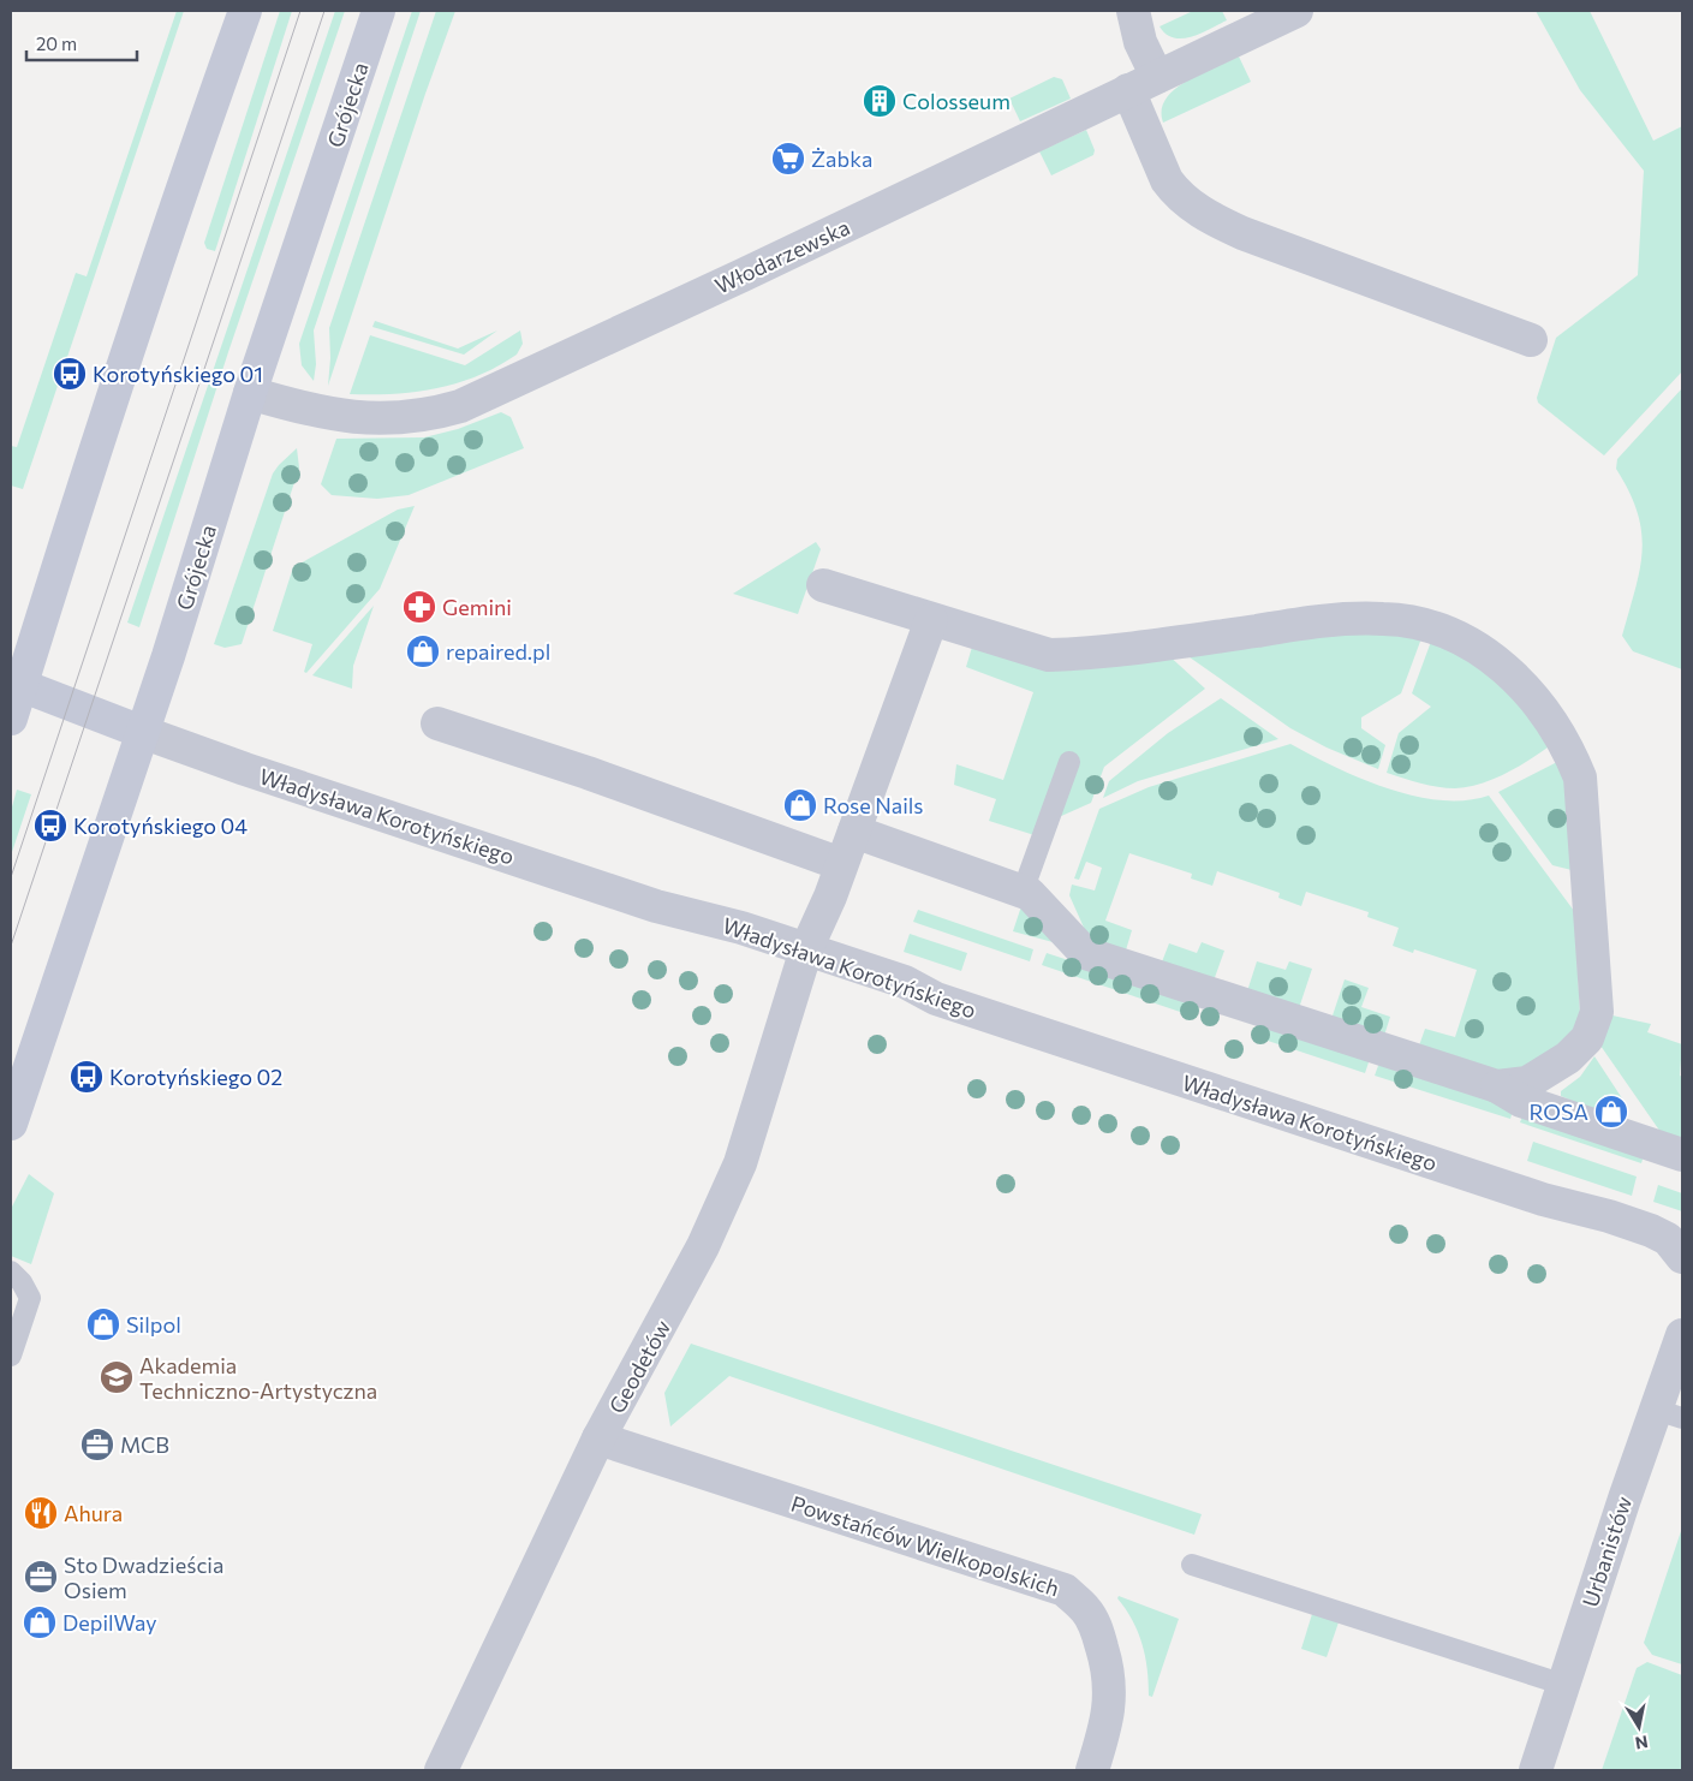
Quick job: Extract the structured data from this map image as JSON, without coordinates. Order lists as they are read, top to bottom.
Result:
{
  "streets": {
    "main road": ["Grójecka", "Władysława Korotyńskiego"],
    "street": [
      "Włodarzewska",
      "Geodetów",
      "Powstańców Wielkopolskich",
      "Urbanistów"
    ]
  },
  "crossings": [
    ["Grójecka", "Włodarzewska"],
    ["Grójecka", "Władysława Korotyńskiego"],
    ["Władysława Korotyńskiego", "Geodetów"],
    ["Geodetów", "Powstańców Wielkopolskich"]
  ],
  "places": {
    "building": ["Colosseum"],
    "supermarket": ["Żabka"],
    "bus stop": ["Korotyńskiego 01", "Korotyńskiego 04", "Korotyńskiego 02"],
    "pharmacy": ["Gemini"],
    "shop": [
      "repaired.pl",
      "Rose Nails",
      "ROSA",
      "Silpol",
      "DepilWay"
    ],
    "school or university": ["Akademia Techniczno-Artystyczna"],
    "office": ["MCB", "Sto Dwadzieścia Osiem"],
    "restaurant": ["Ahura"]
  },
  "scale_bar": "20 m",
  "north": "bottom"
}
